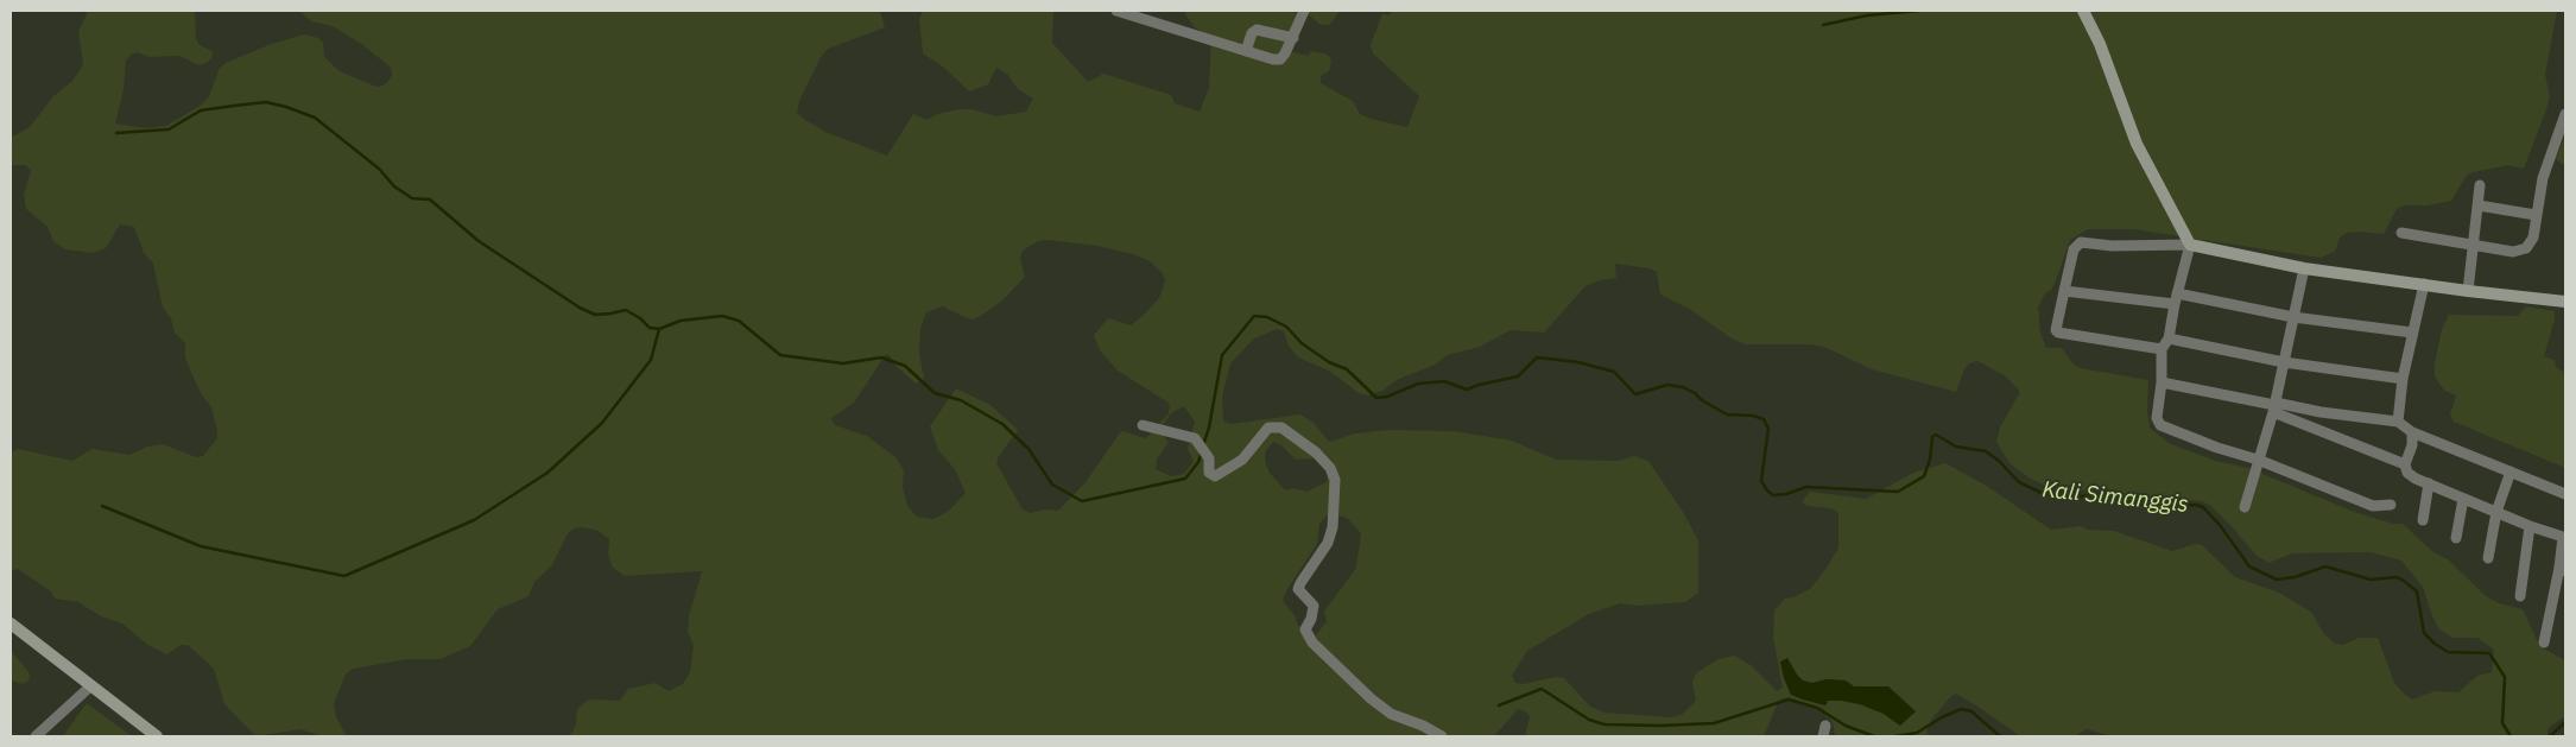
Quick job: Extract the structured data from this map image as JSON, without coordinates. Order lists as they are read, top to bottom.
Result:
{
  "water": ["Kali Simanggis"]
}
